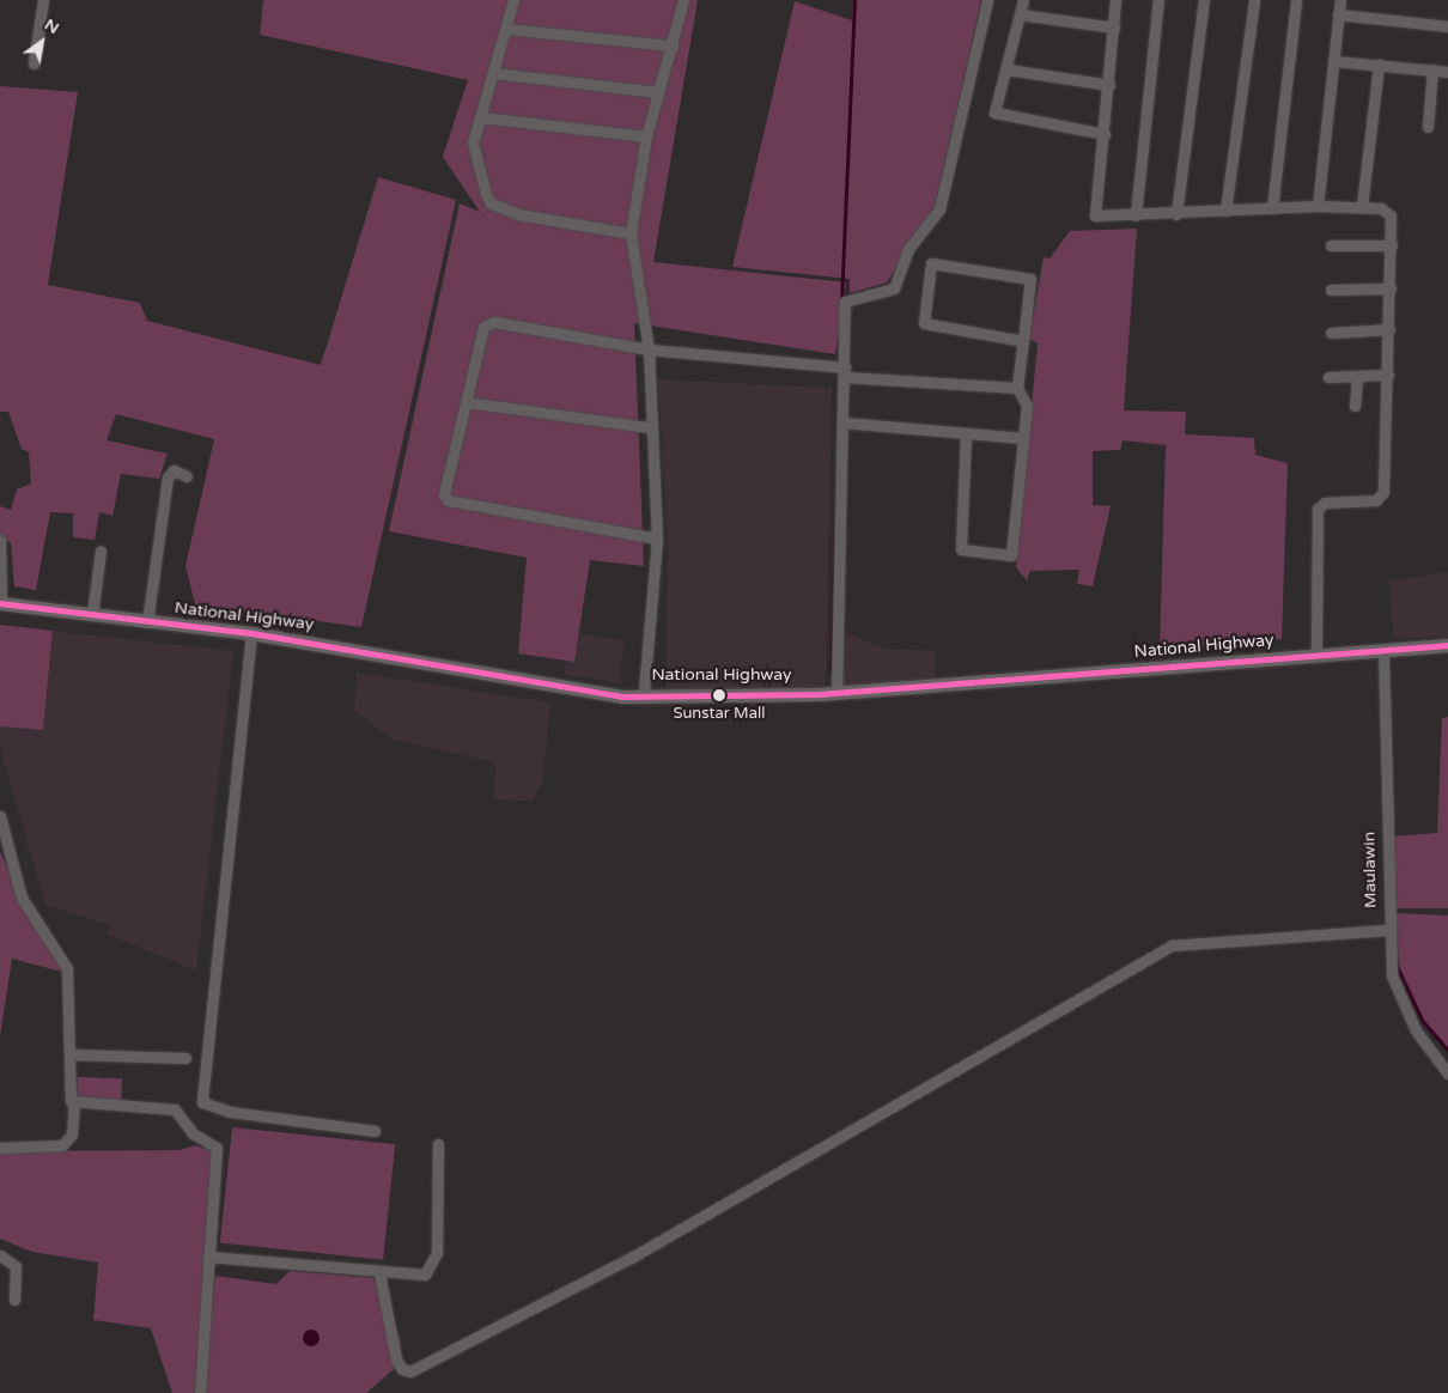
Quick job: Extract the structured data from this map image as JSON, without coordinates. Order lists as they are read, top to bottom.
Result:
{
  "streets": {
    "main road": ["National Highway"],
    "street": ["Maulawin"]
  },
  "crossings": [
    ["National Highway", "Maulawin"]
  ],
  "places": ["Sunstar Mall"],
  "north": "top right"
}
